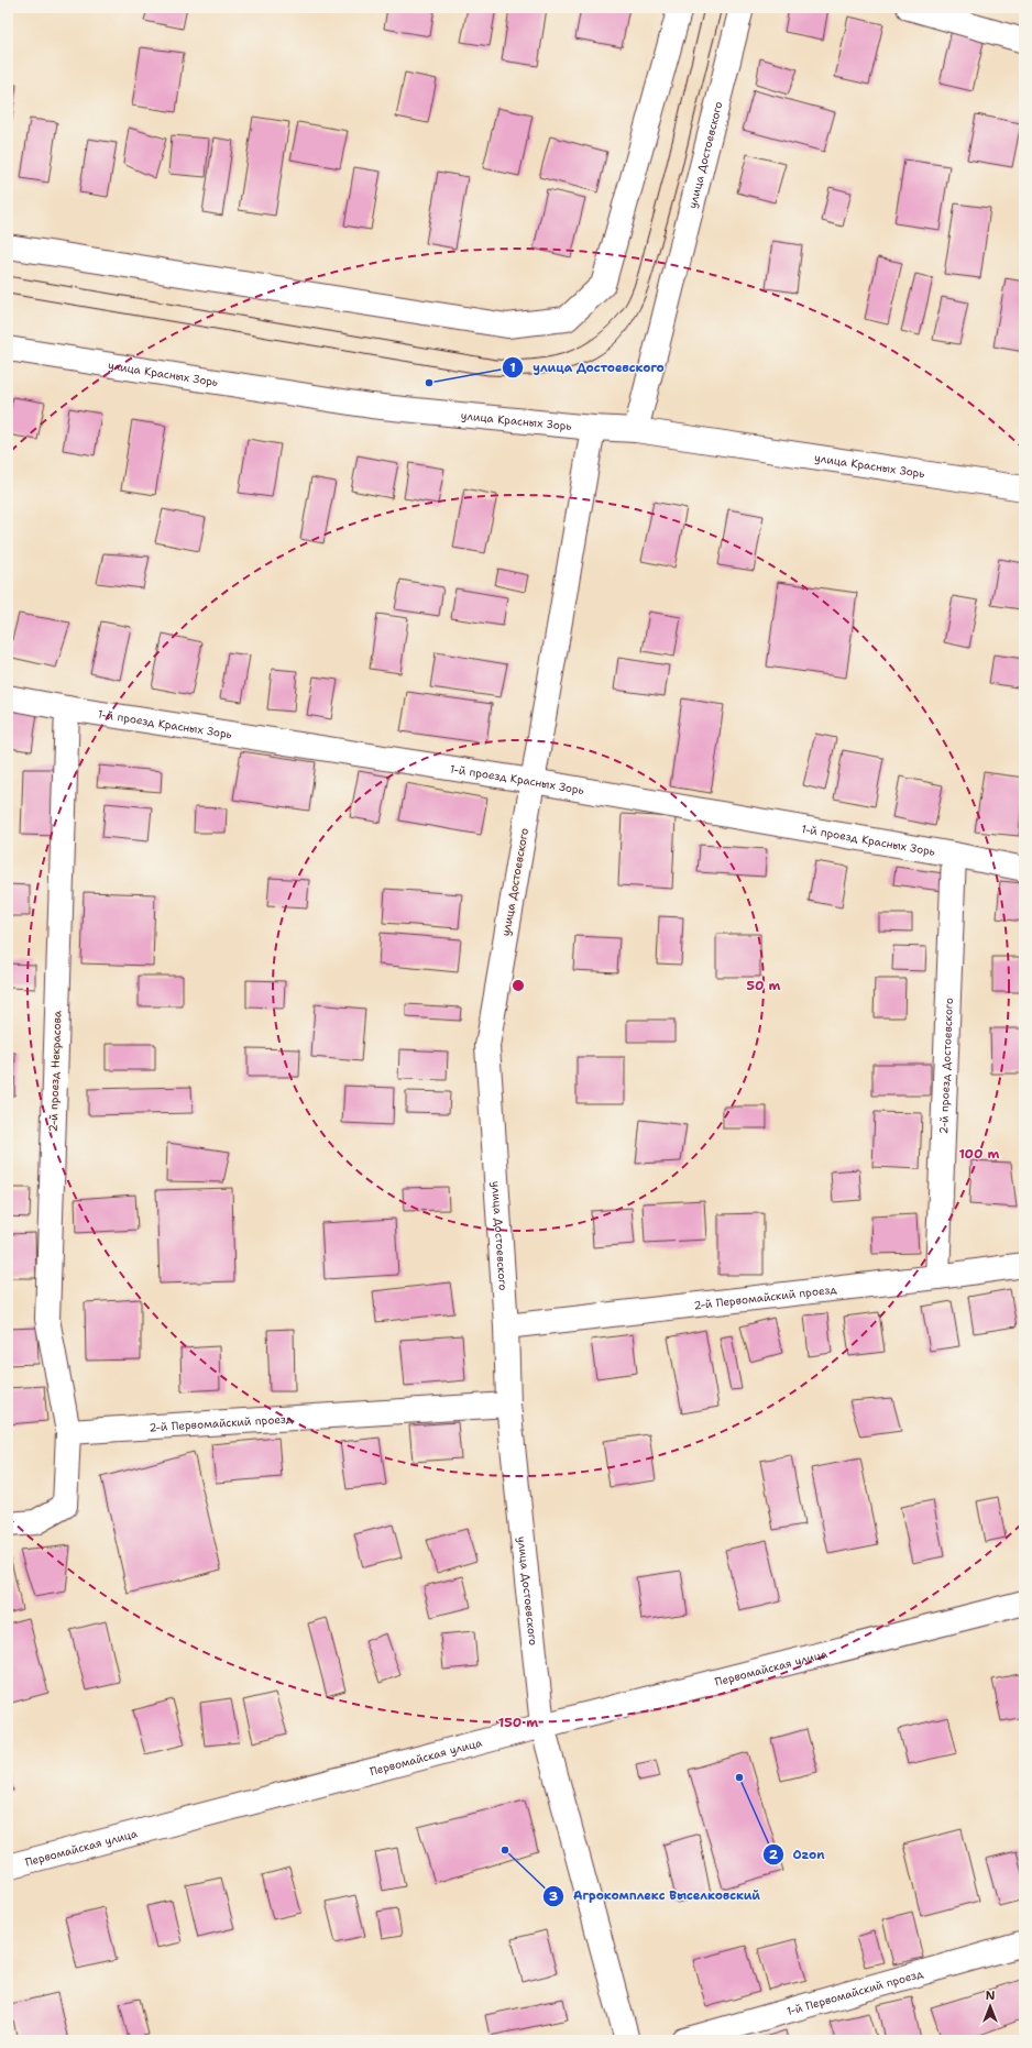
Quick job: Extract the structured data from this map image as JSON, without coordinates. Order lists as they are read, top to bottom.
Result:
{
  "streets": {
    "street": [
      "улица Достоевского",
      "улица Красных Зорь",
      "1-й проезд Красных Зорь",
      "2-й проезд Достоевского",
      "2-й проезд Некрасова",
      "2-й Первомайский проезд",
      "Первомайская улица",
      "1-й Первомайский проезд"
    ]
  },
  "crossings": [
    ["улица Достоевского", "улица Красных Зорь"],
    ["улица Достоевского", "1-й проезд Красных Зорь"],
    ["улица Достоевского", "2-й Первомайский проезд"],
    ["улица Достоевского", "Первомайская улица"],
    ["1-й проезд Красных Зорь", "2-й проезд Достоевского"],
    ["1-й проезд Красных Зорь", "2-й проезд Некрасова"],
    ["2-й проезд Достоевского", "2-й Первомайский проезд"],
    ["2-й проезд Некрасова", "2-й Первомайский проезд"]
  ],
  "places": ["улица Достоевского", "Ozon", "Агрокомплекс Выселковский"],
  "north": "top",
  "rings": ["50 m", "100 m", "150 m"]
}
